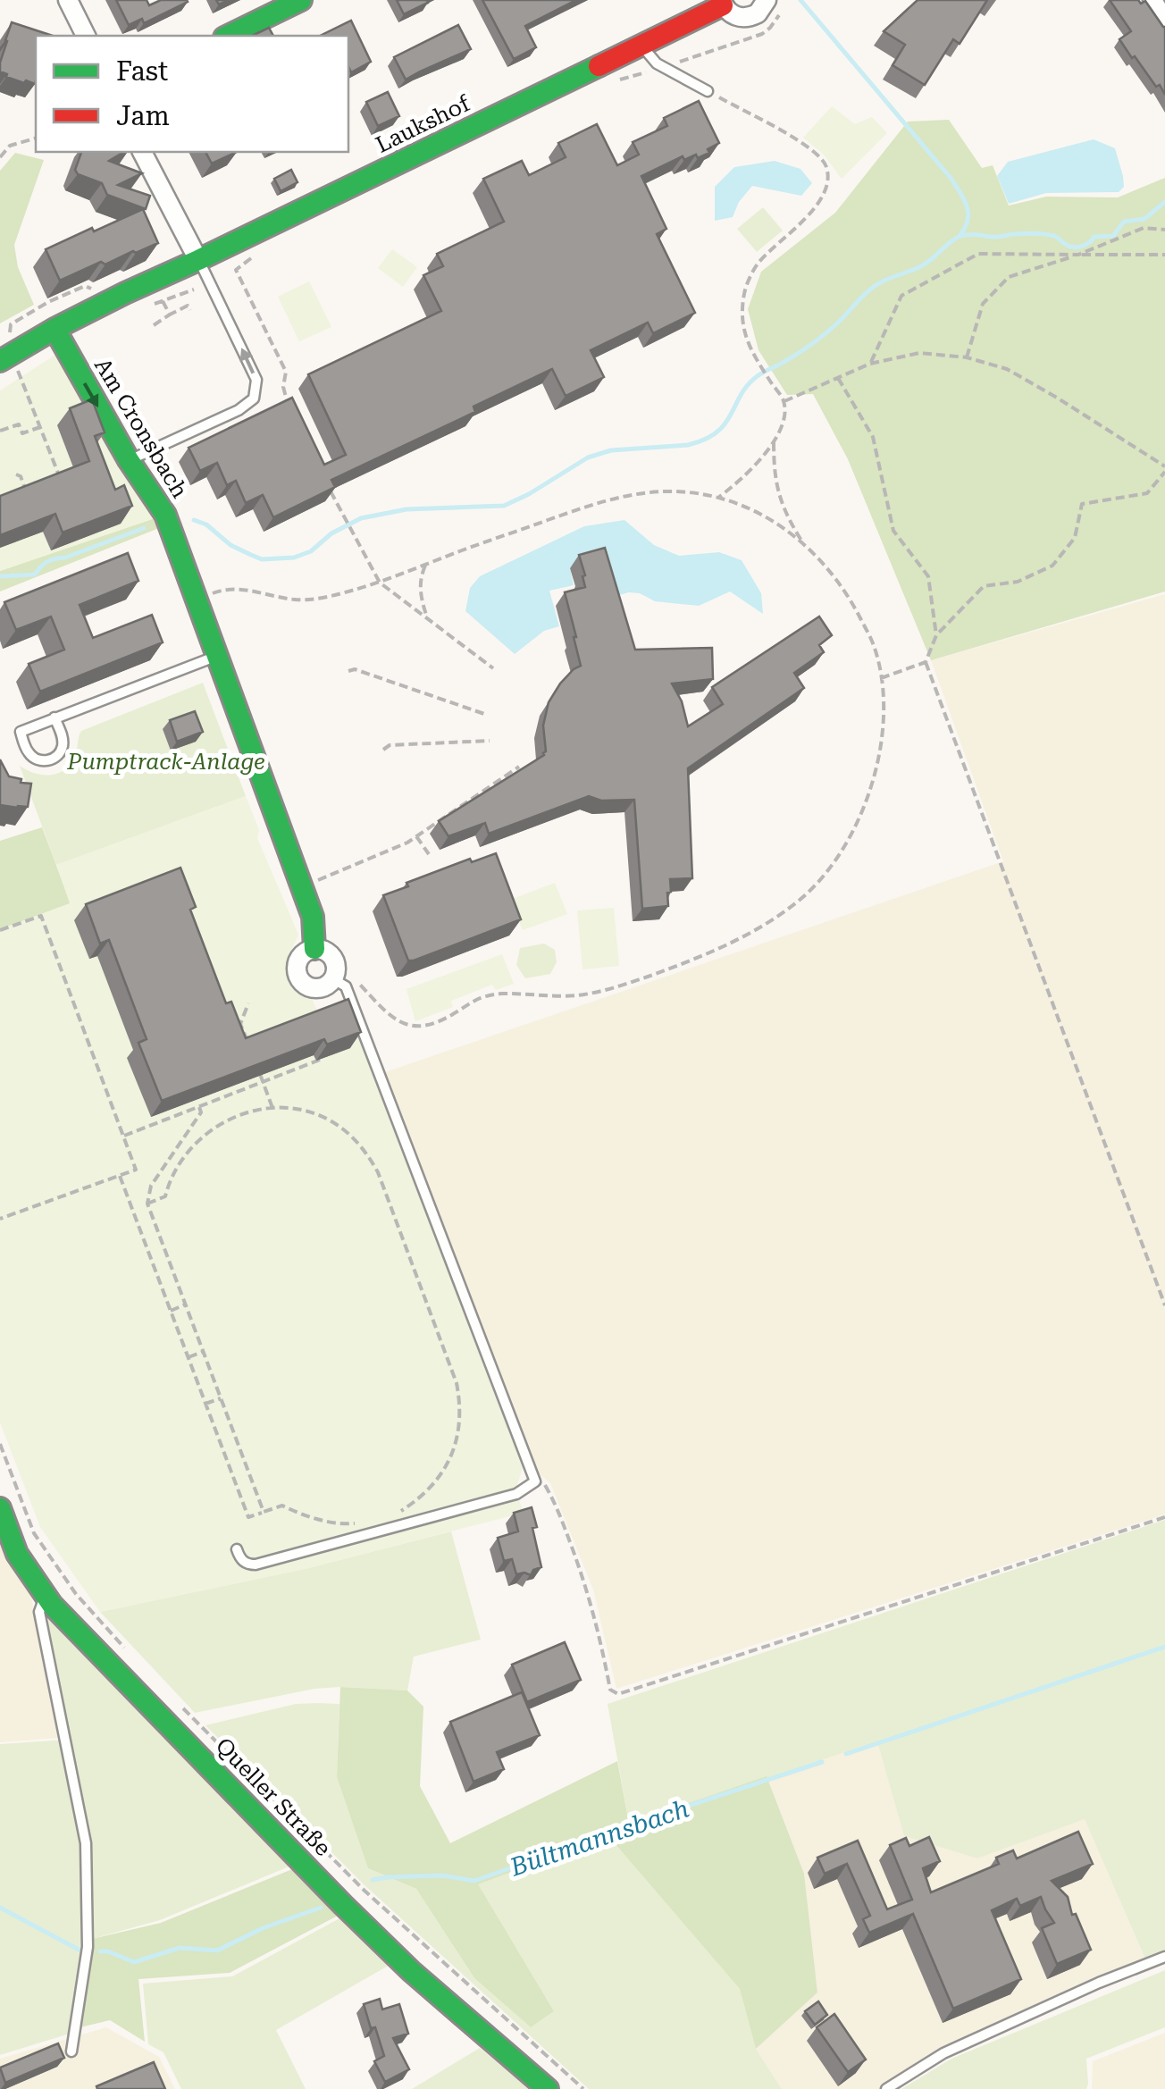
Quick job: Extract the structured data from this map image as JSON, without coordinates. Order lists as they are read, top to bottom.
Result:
{
  "streets": {
    "street": ["Laukshof", "Am Cronsbach", "Queller Straße"]
  },
  "crossings": [
    ["Laukshof", "Am Cronsbach"]
  ],
  "water": ["Bültmannsbach"],
  "parks": ["Pumptrack-Anlage"],
  "legend": ["Fast", "Jam"]
}
